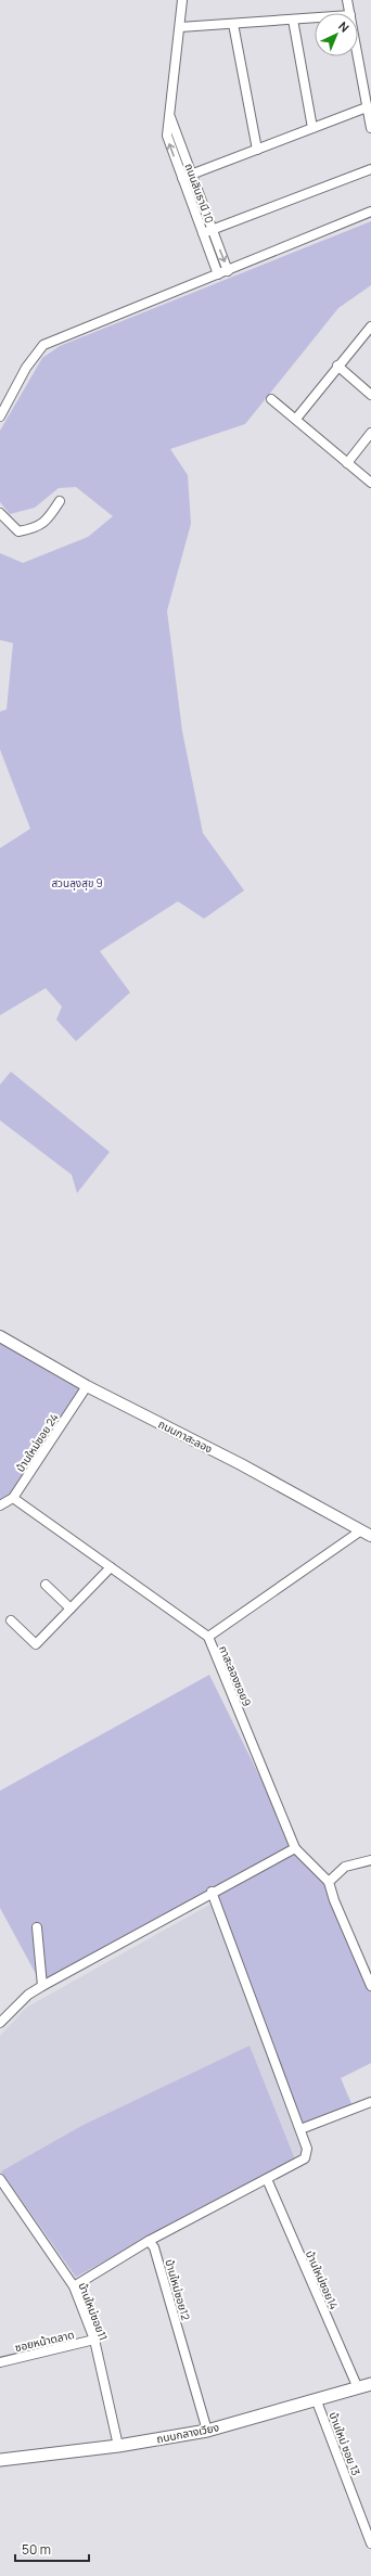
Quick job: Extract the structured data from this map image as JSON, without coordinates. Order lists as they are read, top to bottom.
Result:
{
  "streets": {
    "main road": ["ถนนกลางเวียง"],
    "street": [
      "ถนนสินธานี 10",
      "ถนนกาสะลอง",
      "บ้านใหม่ซอย 24",
      "กาสะลองซอย9",
      "บ้านใหม่ซอย14",
      "บ้านใหม่ซอย12",
      "บ้านใหม่ซอย11",
      "ซอยหน้าตลาด",
      "บ้านใหม่ ซอย 13"
    ]
  },
  "crossings": [
    ["ถนนกาสะลอง", "บ้านใหม่ซอย 24"],
    ["ถนนกาสะลอง", "กาสะลองซอย9"],
    ["บ้านใหม่ซอย14", "ถนนกลางเวียง"],
    ["บ้านใหม่ซอย12", "ถนนกลางเวียง"],
    ["บ้านใหม่ซอย11", "ซอยหน้าตลาด"],
    ["บ้านใหม่ซอย11", "ถนนกลางเวียง"],
    ["ถนนกลางเวียง", "บ้านใหม่ ซอย 13"]
  ],
  "parks": ["สวนลุงสุข 9"],
  "scale_bar": "50 m",
  "north": "top right"
}
